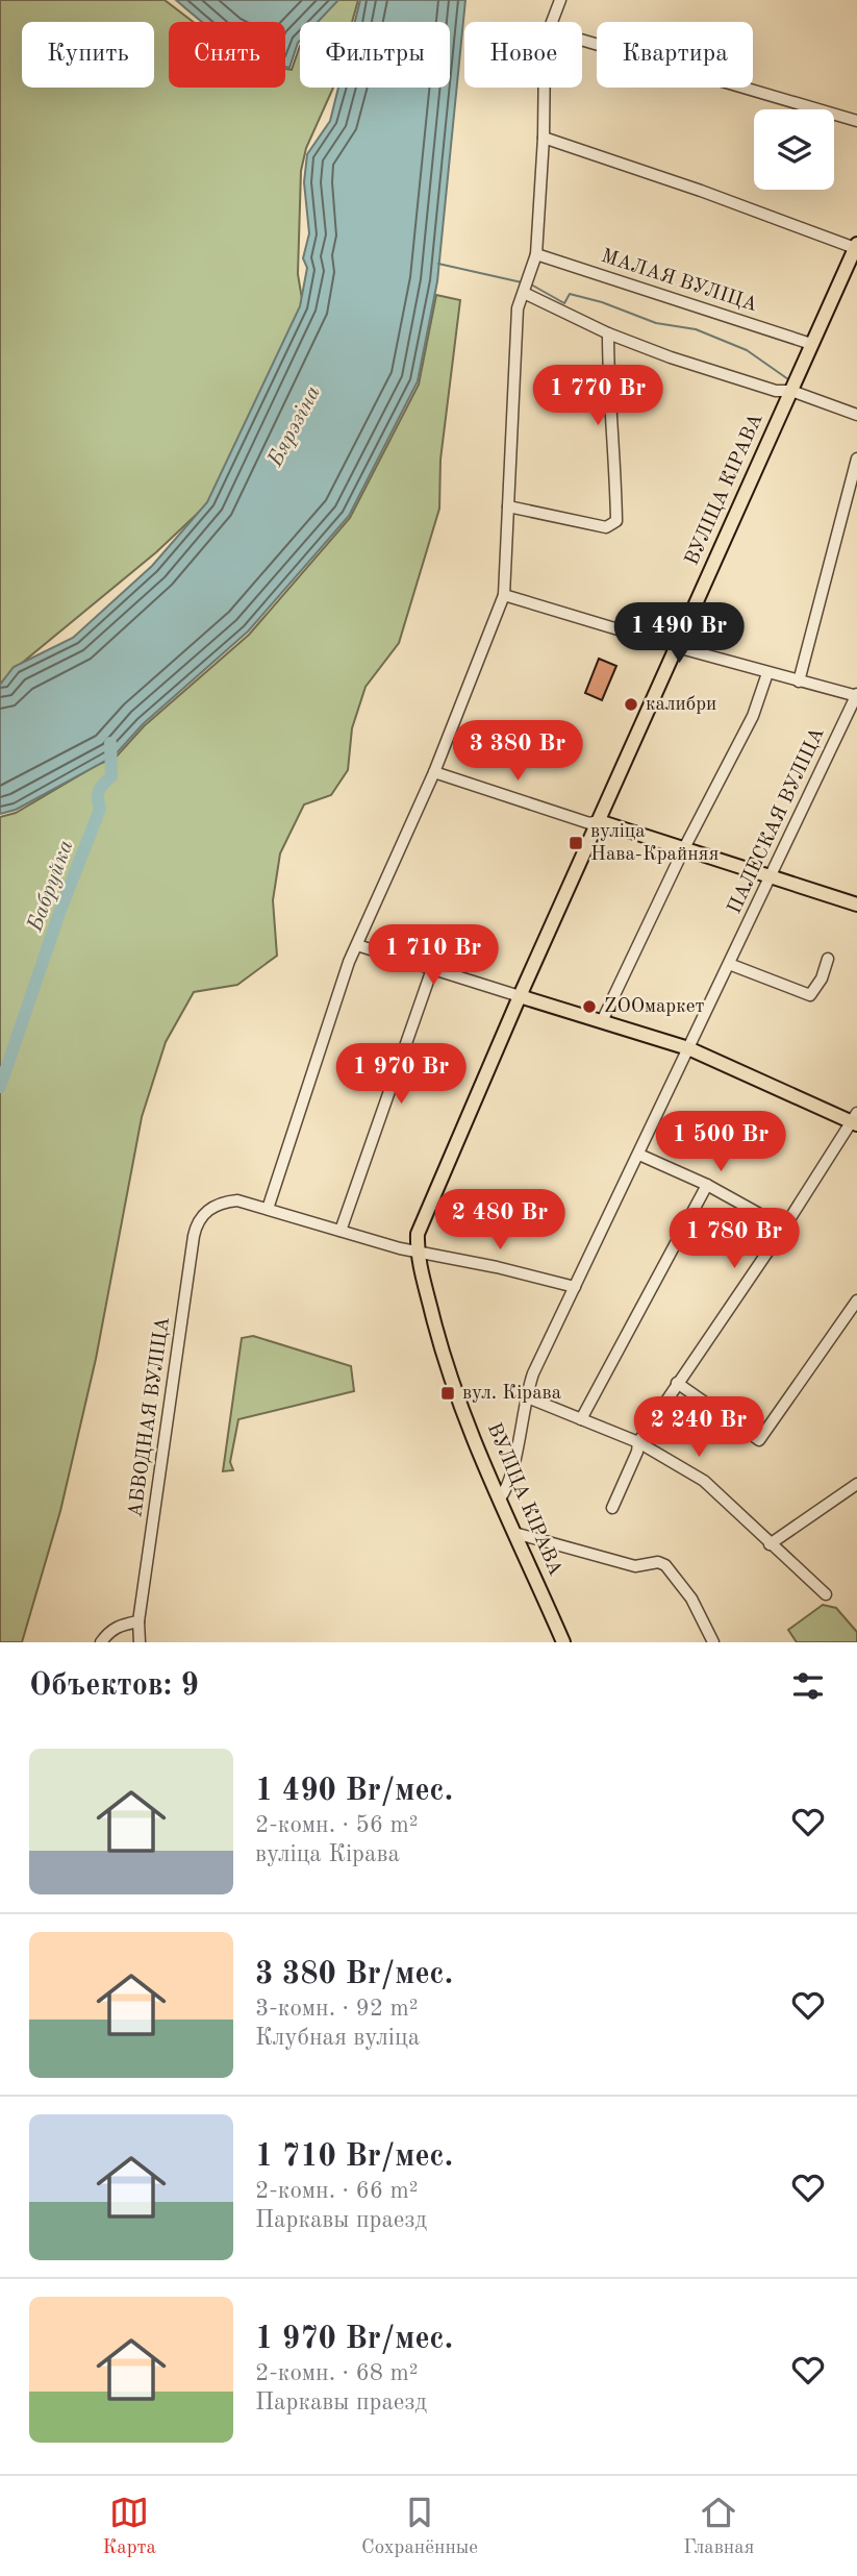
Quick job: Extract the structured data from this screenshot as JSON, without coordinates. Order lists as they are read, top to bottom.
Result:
{
  "streets": {
    "main road": ["ВУЛІЦА КІРАВА"],
    "street": ["МАЛАЯ ВУЛІЦА", "ПАЛЕСКАЯ ВУЛІЦА", "АБВОДНАЯ ВУЛІЦА"]
  },
  "crossings": [
    ["МАЛАЯ ВУЛІЦА", "ВУЛІЦА КІРАВА"],
    ["ВУЛІЦА КІРАВА", "ПАЛЕСКАЯ ВУЛІЦА"]
  ],
  "water": ["Бярэзіна", "Бабруйка"],
  "places": {
    "other": ["калибри", "ZOOмаркет"],
    "transit": ["вуліца Нава-Крайняя", "вул. Кірава"]
  },
  "page": {
    "chip": [
      "Купить",
      "Снять",
      "Фильтры",
      "Новое",
      "Квартира"
    ],
    "price": [
      "1 770 Br",
      "1 490 Br",
      "3 380 Br",
      "1 710 Br",
      "1 970 Br",
      "1 500 Br",
      "2 480 Br",
      "1 780 Br",
      "2 240 Br"
    ],
    "heading": "Объектов: 9",
    "list": [
      {
        "name": "1 490 Br/мес.",
        "note": "2-комн. · 56 m² · вуліца Кірава"
      },
      {
        "name": "3 380 Br/мес.",
        "note": "3-комн. · 92 m² · Клубная вуліца"
      },
      {
        "name": "1 710 Br/мес.",
        "note": "2-комн. · 66 m² · Паркавы праезд"
      },
      {
        "name": "1 970 Br/мес.",
        "note": "2-комн. · 68 m² · Паркавы праезд"
      }
    ],
    "tabs": ["Карта", "Сохранённые", "Главная"]
  }
}
